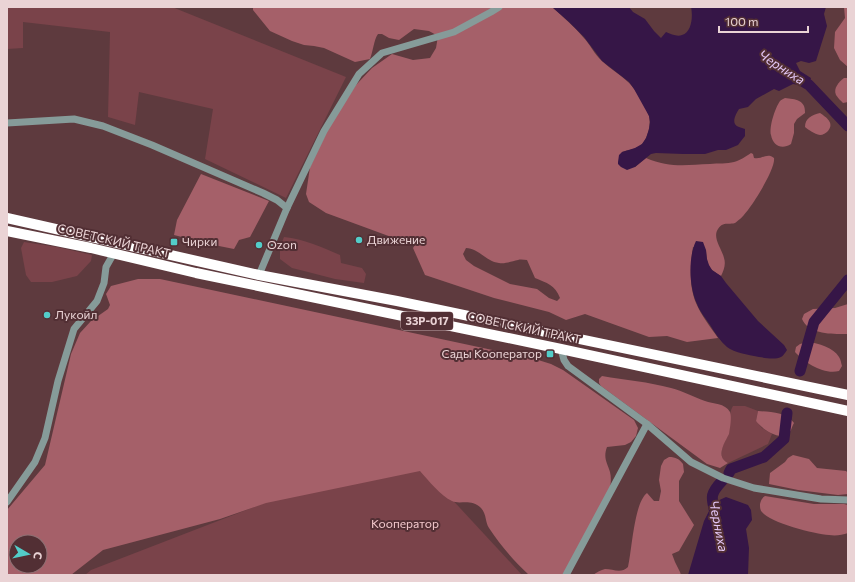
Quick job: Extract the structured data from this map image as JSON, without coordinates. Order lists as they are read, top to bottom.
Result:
{
  "streets": {
    "highway": ["СОВЕТСКИЙ ТРАКТ", "33Р-017"]
  },
  "water": ["Черниха"],
  "parks": ["Кооператор"],
  "places": {
    "other": ["Движение", "Ozon", "Лукойл"],
    "transit": ["Чирки", "Сады Кооператор"]
  },
  "scale_bar": "100 m",
  "north": "right"
}
